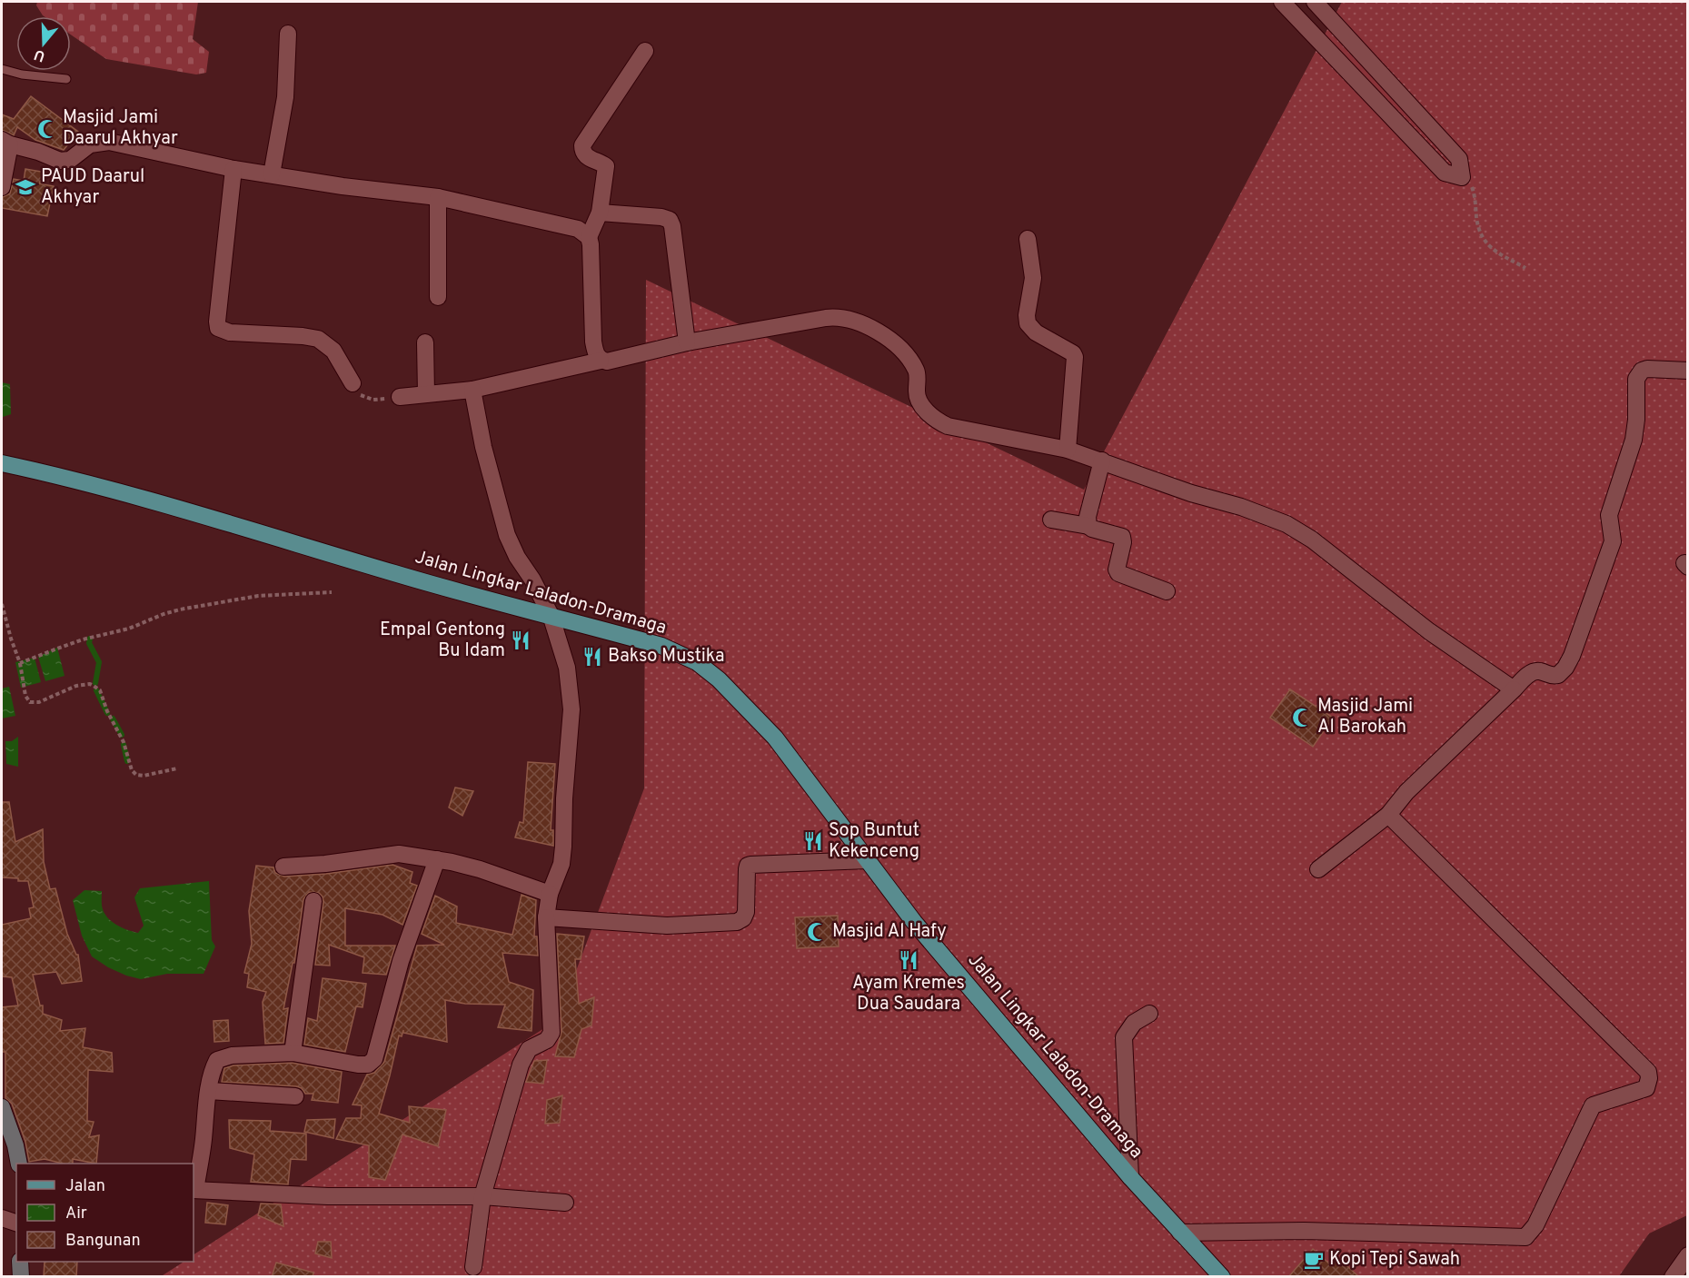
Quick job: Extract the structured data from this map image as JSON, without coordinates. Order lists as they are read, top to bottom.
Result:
{
  "streets": {
    "main road": ["Jalan Lingkar Laladon-Dramaga"]
  },
  "places": {
    "mosque": ["Masjid Jami Daarul Akhyar", "Masjid Jami Al Barokah", "Masjid Al Hafy"],
    "school or university": ["PAUD Daarul Akhyar"],
    "restaurant": [
      "Empal Gentong Bu Idam",
      "Bakso Mustika",
      "Sop Buntut Kekenceng",
      "Ayam Kremes Dua Saudara"
    ],
    "cafe": ["Kopi Tepi Sawah"]
  },
  "legend": ["Jalan", "Air", "Bangunan"],
  "north": "bottom"
}
